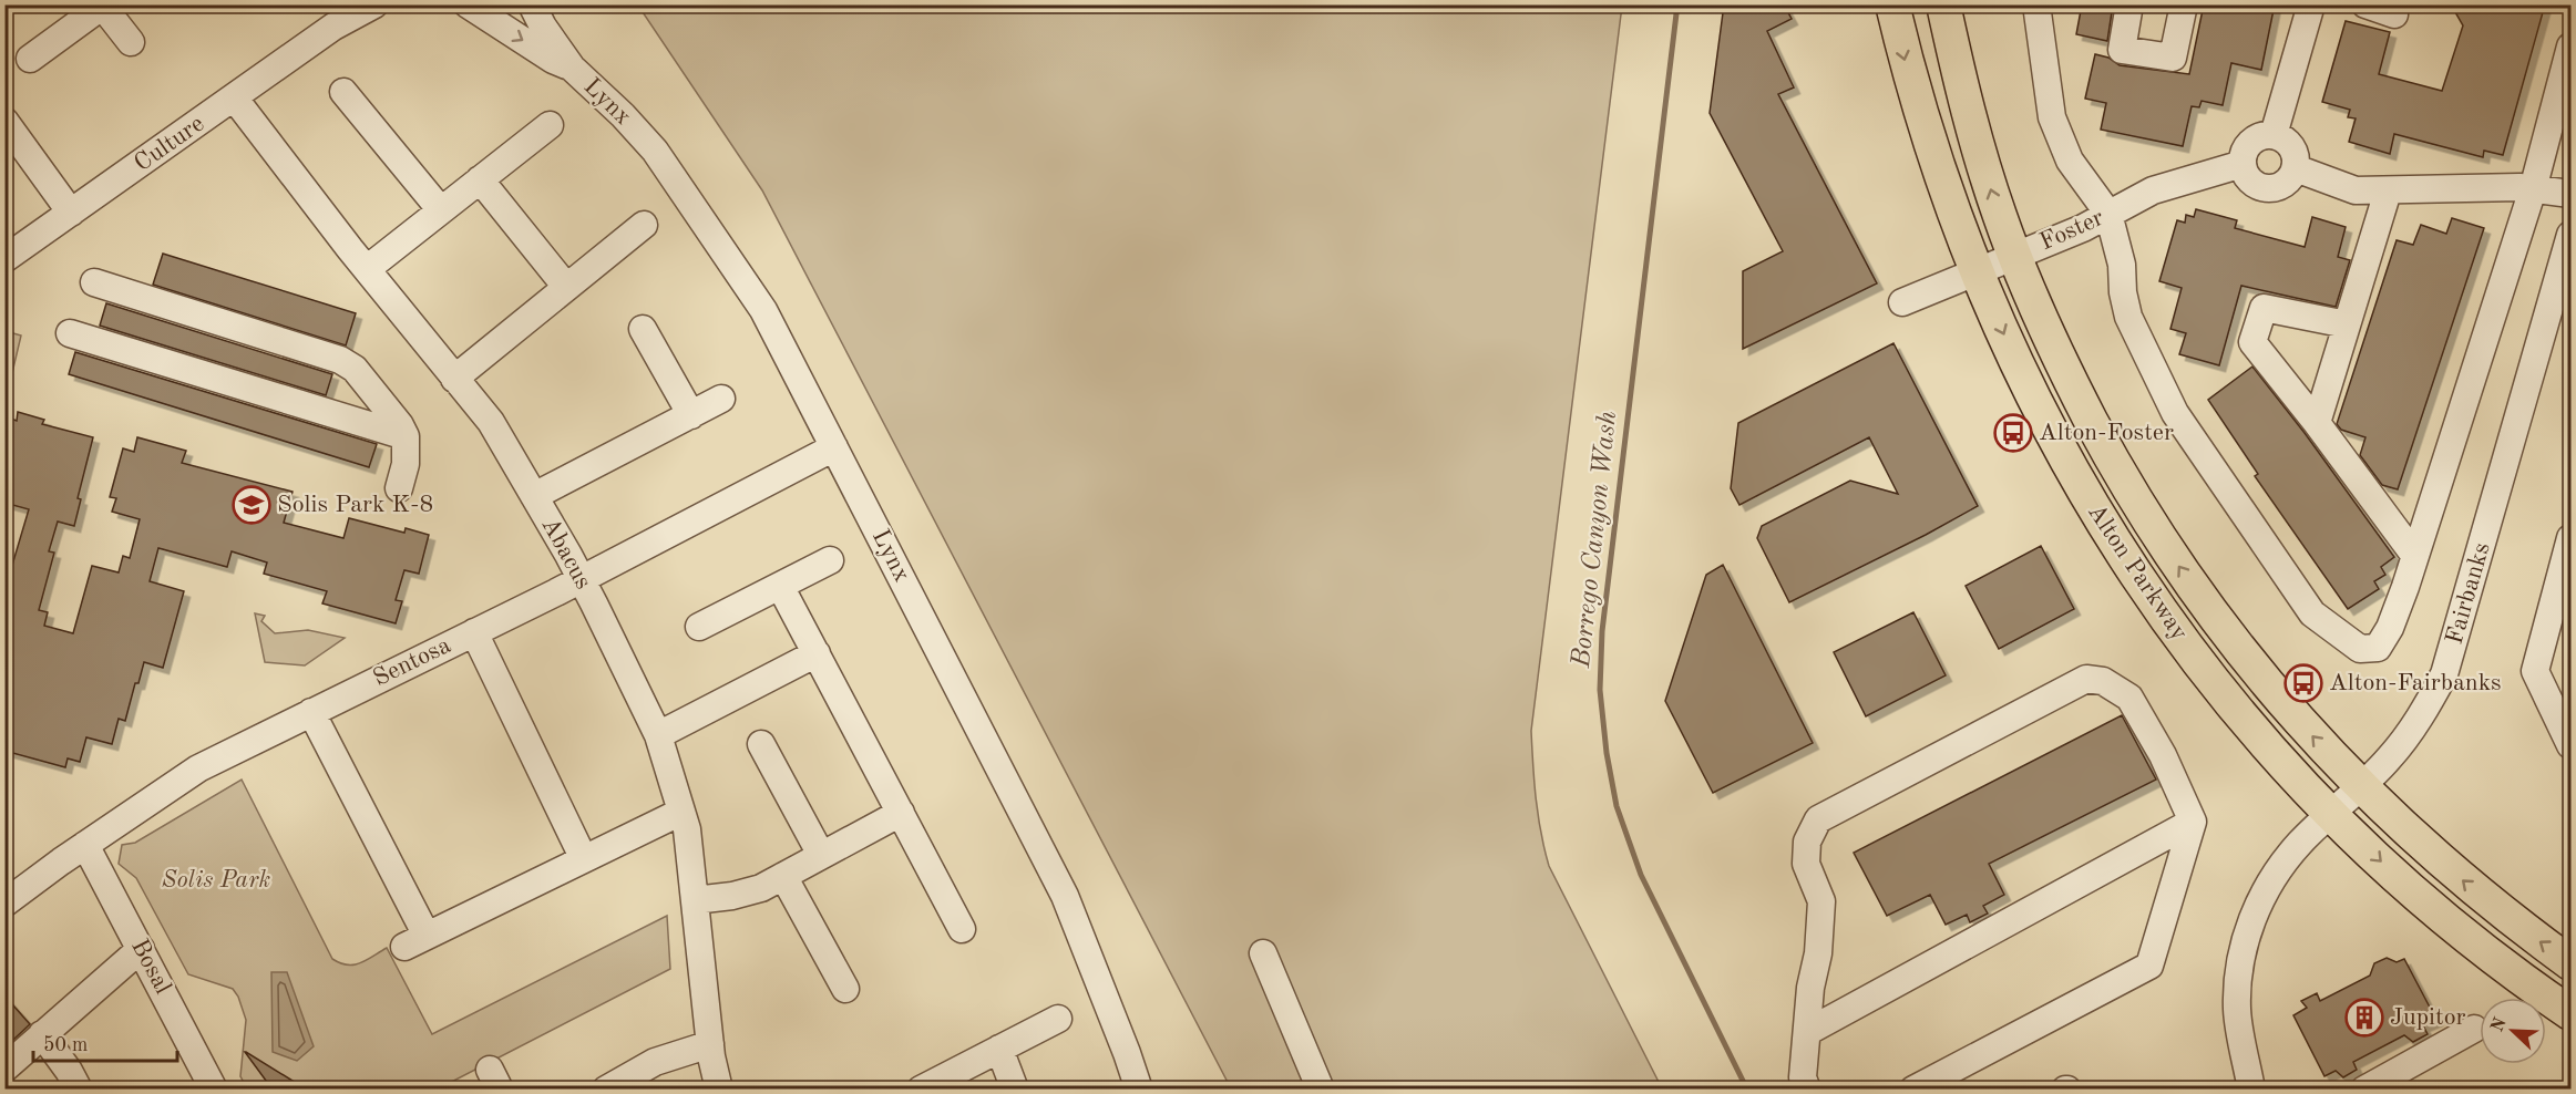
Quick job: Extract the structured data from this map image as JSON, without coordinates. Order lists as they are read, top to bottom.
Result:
{
  "streets": {
    "main road": ["Alton Parkway"],
    "street": [
      "Lynx",
      "Culture",
      "Foster",
      "Abacus",
      "Fairbanks",
      "Sentosa",
      "Bosal"
    ]
  },
  "crossings": [
    ["Lynx", "Sentosa"],
    ["Culture", "Abacus"],
    ["Foster", "Alton Parkway"],
    ["Abacus", "Sentosa"],
    ["Alton Parkway", "Fairbanks"],
    ["Sentosa", "Bosal"]
  ],
  "water": ["Borrego Canyon Wash"],
  "parks": ["Solis Park"],
  "places": {
    "bus stop": ["Alton-Foster", "Alton-Fairbanks"],
    "school or university": ["Solis Park K-8"],
    "building": ["Jupitor"]
  },
  "scale_bar": "50 m",
  "north": "top left"
}
